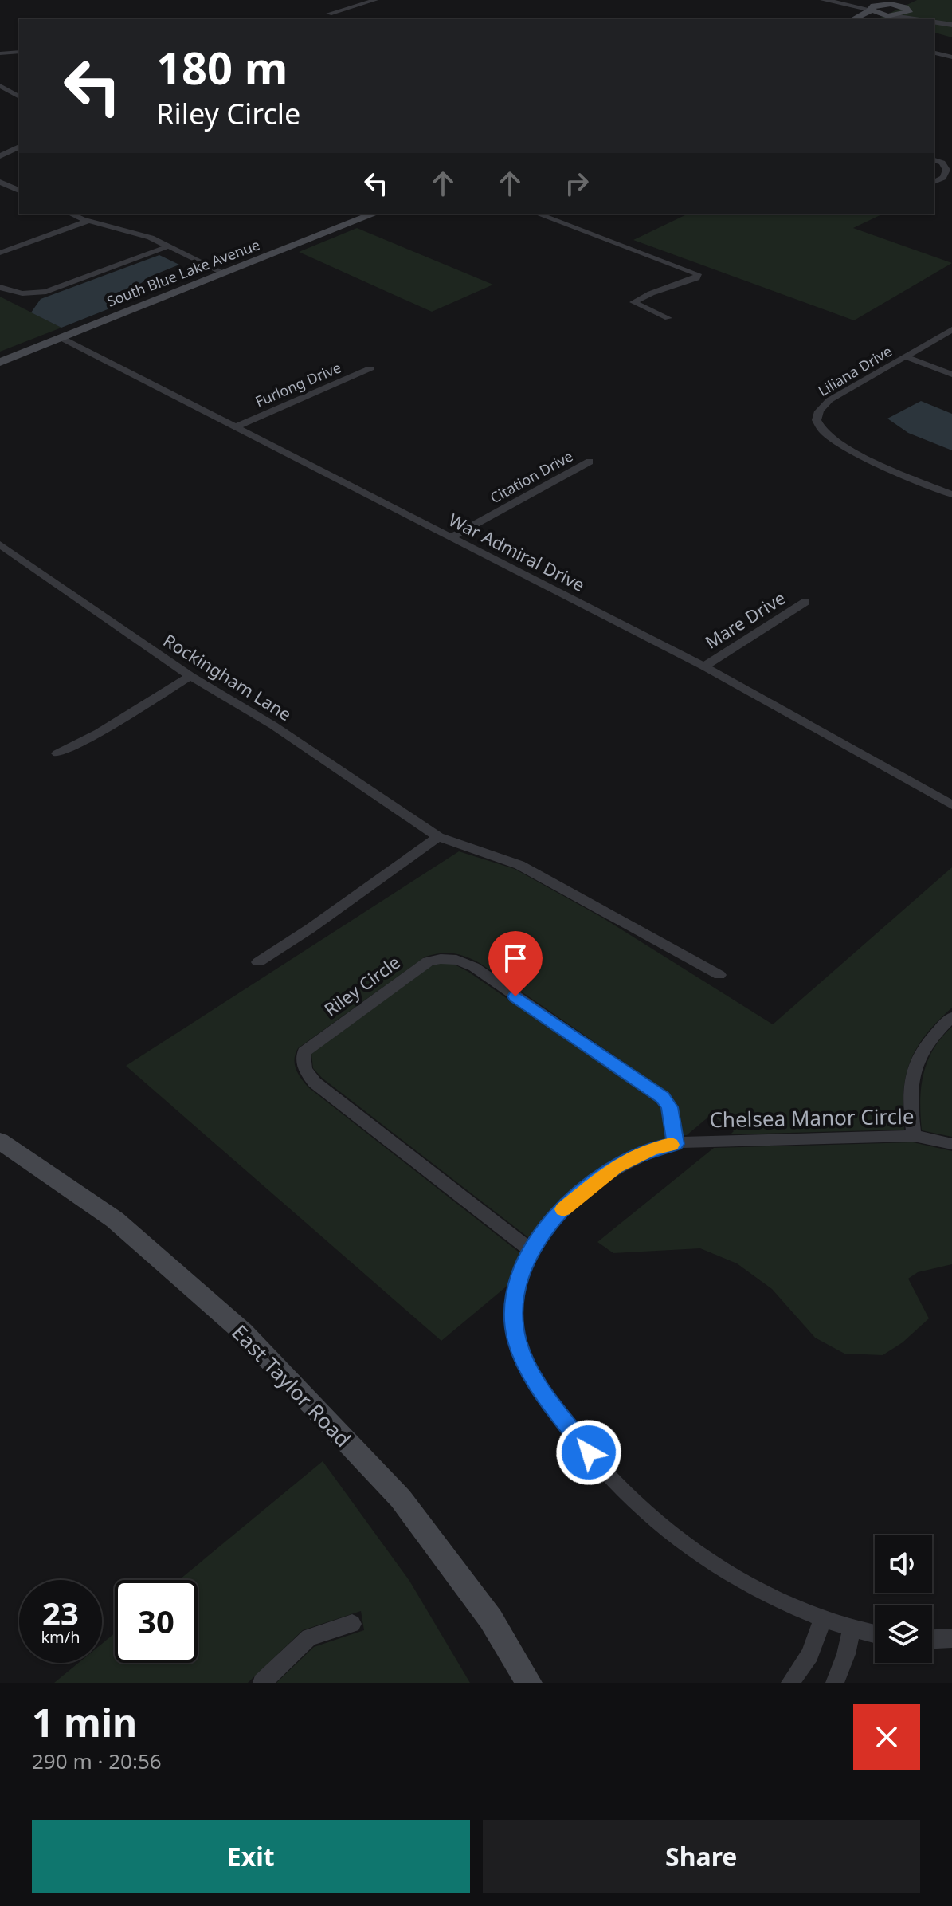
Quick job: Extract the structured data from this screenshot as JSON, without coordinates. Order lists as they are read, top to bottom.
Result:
{
  "streets": {
    "main road": ["South Blue Lake Avenue", "East Taylor Road"],
    "street": [
      "Liliana Drive",
      "Furlong Drive",
      "Citation Drive",
      "War Admiral Drive",
      "Mare Drive",
      "Rockingham Lane",
      "Riley Circle",
      "Chelsea Manor Circle"
    ]
  },
  "crossings": [
    ["South Blue Lake Avenue", "War Admiral Drive"],
    ["Furlong Drive", "War Admiral Drive"],
    ["Citation Drive", "War Admiral Drive"],
    ["War Admiral Drive", "Mare Drive"],
    ["Riley Circle", "Chelsea Manor Circle"]
  ],
  "page": {
    "turn": ["180 m", "Riley Circle"],
    "speed": "23 km/h",
    "limit": "30",
    "heading": ["1 min", "290 m · 20:56"],
    "buttons": ["Exit", "Share"]
  }
}
